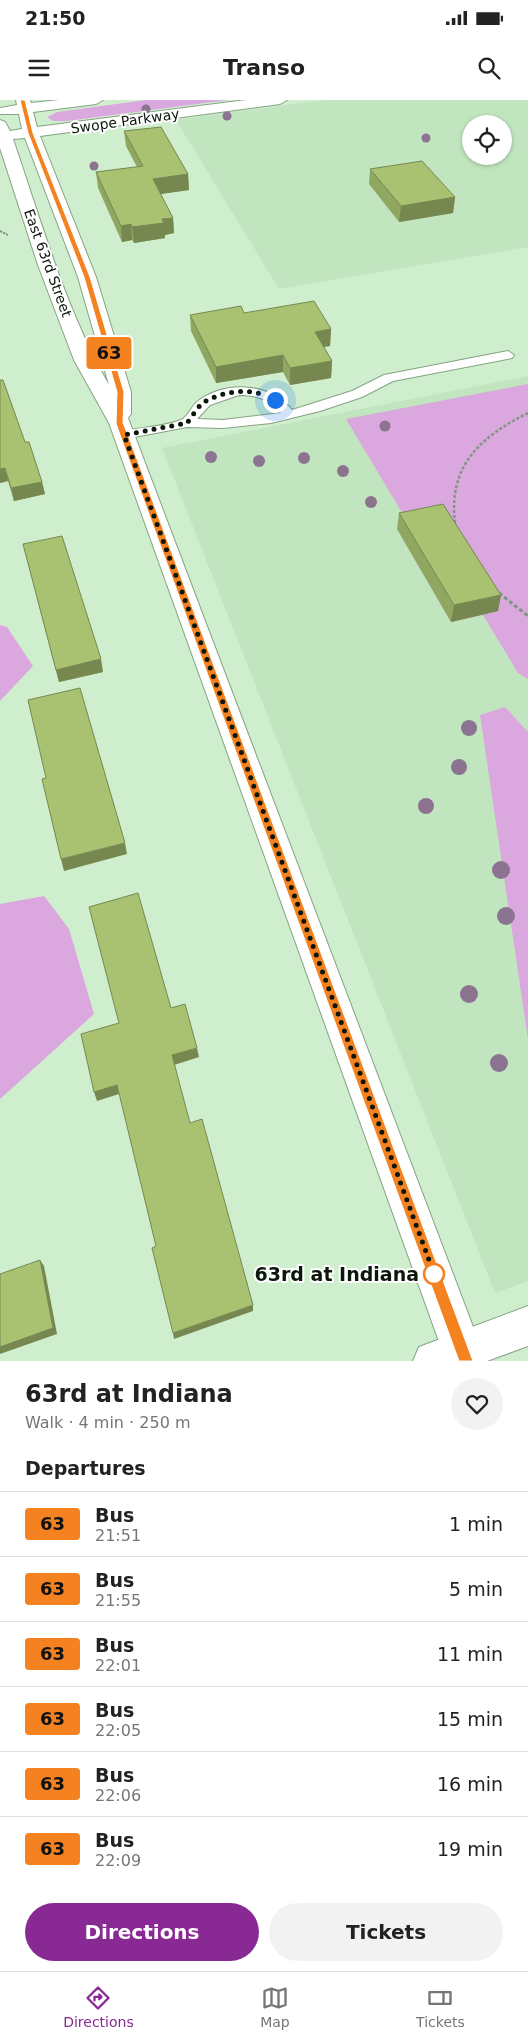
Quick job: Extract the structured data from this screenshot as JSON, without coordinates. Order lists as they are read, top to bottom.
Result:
{
  "streets": {
    "main road": ["Swope Parkway", "East 63rd Street"]
  },
  "crossings": [
    ["Swope Parkway", "East 63rd Street"]
  ],
  "places": ["63rd at Indiana"],
  "lines": ["bus line 63"],
  "page": {
    "status": "21:50",
    "header": "Transo",
    "on_map": "63",
    "heading": [
      ["63rd at Indiana", "Walk · 4 min · 250 m"],
      "Departures"
    ],
    "list": [
      {
        "mark": "63",
        "name": "Bus",
        "note": "21:51",
        "value": "1 min"
      },
      {
        "mark": "63",
        "name": "Bus",
        "note": "21:55",
        "value": "5 min"
      },
      {
        "mark": "63",
        "name": "Bus",
        "note": "22:01",
        "value": "11 min"
      },
      {
        "mark": "63",
        "name": "Bus",
        "note": "22:05",
        "value": "15 min"
      },
      {
        "mark": "63",
        "name": "Bus",
        "note": "22:06",
        "value": "16 min"
      },
      {
        "mark": "63",
        "name": "Bus",
        "note": "22:09",
        "value": "19 min"
      }
    ],
    "buttons": ["Directions", "Tickets"],
    "tabs": ["Directions", "Map", "Tickets"]
  }
}
